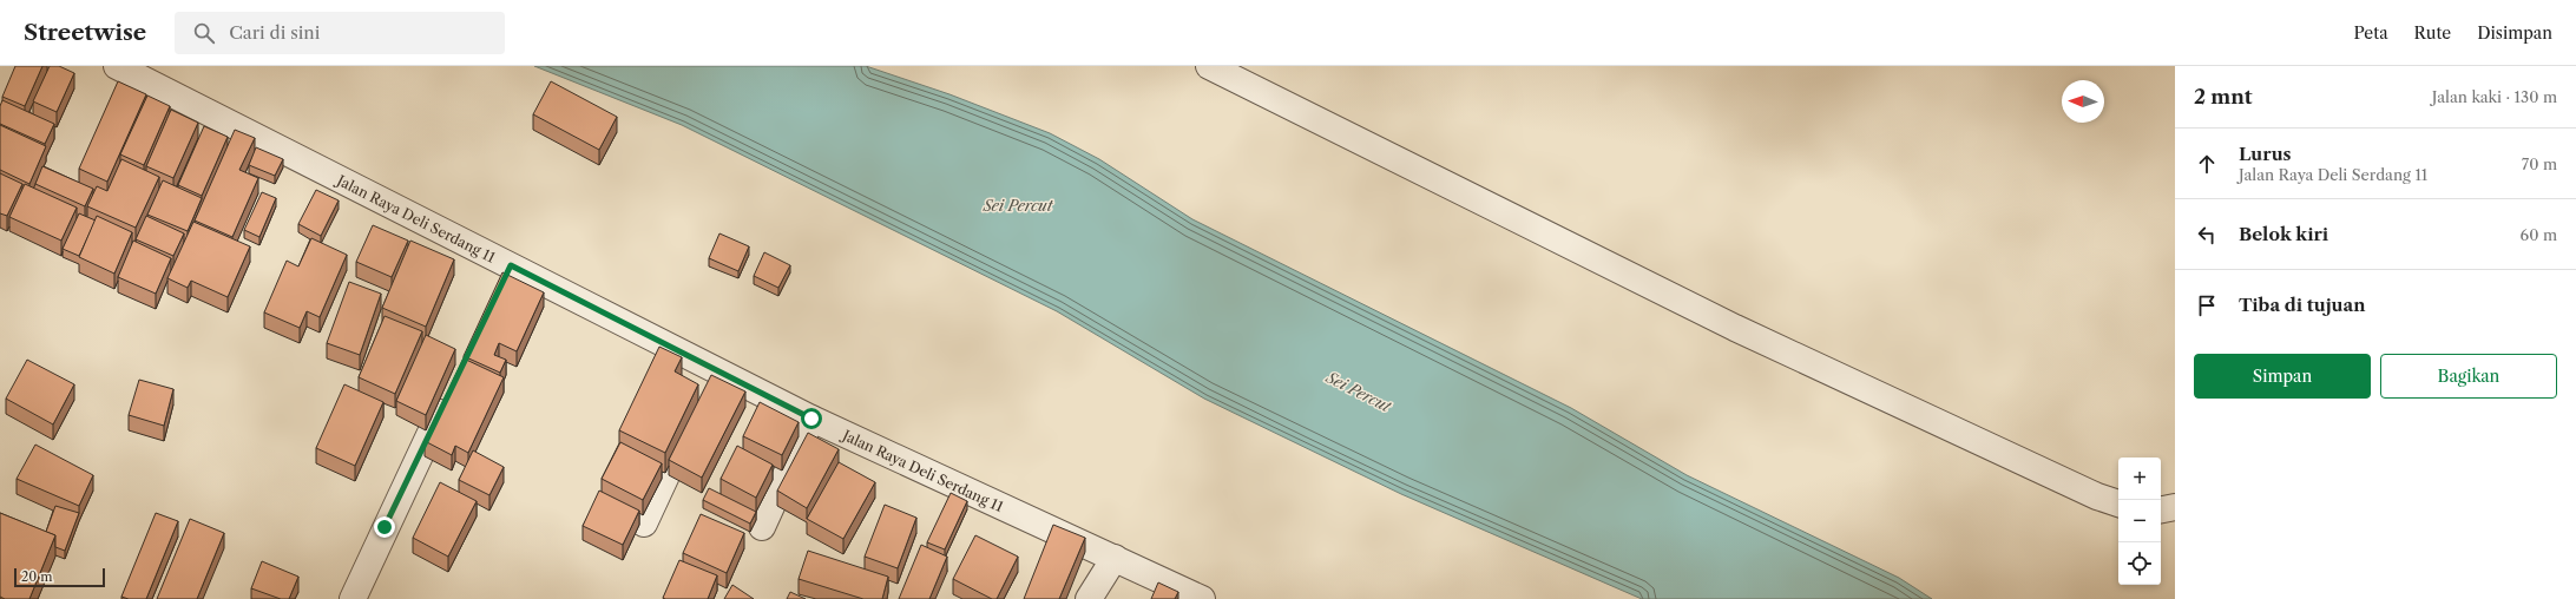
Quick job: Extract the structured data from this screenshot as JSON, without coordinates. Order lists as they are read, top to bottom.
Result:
{
  "streets": {
    "street": ["Jalan Raya Deli Serdang 11"]
  },
  "water": ["Sei Percut"],
  "scale_bar": "20 m",
  "north": "left",
  "page": {
    "header": "Streetwise",
    "search": "Cari di sini",
    "nav": ["Peta", "Rute", "Disimpan"],
    "heading": ["2 mnt", "Jalan kaki · 130 m"],
    "list": [
      ["Lurus", "Jalan Raya Deli Serdang 11", "70 m"],
      ["Belok kiri", "60 m"],
      "Tiba di tujuan"
    ],
    "buttons": ["Simpan", "Bagikan"],
    "map_buttons": ["+", "−"],
    "scale": "20 m"
  }
}
